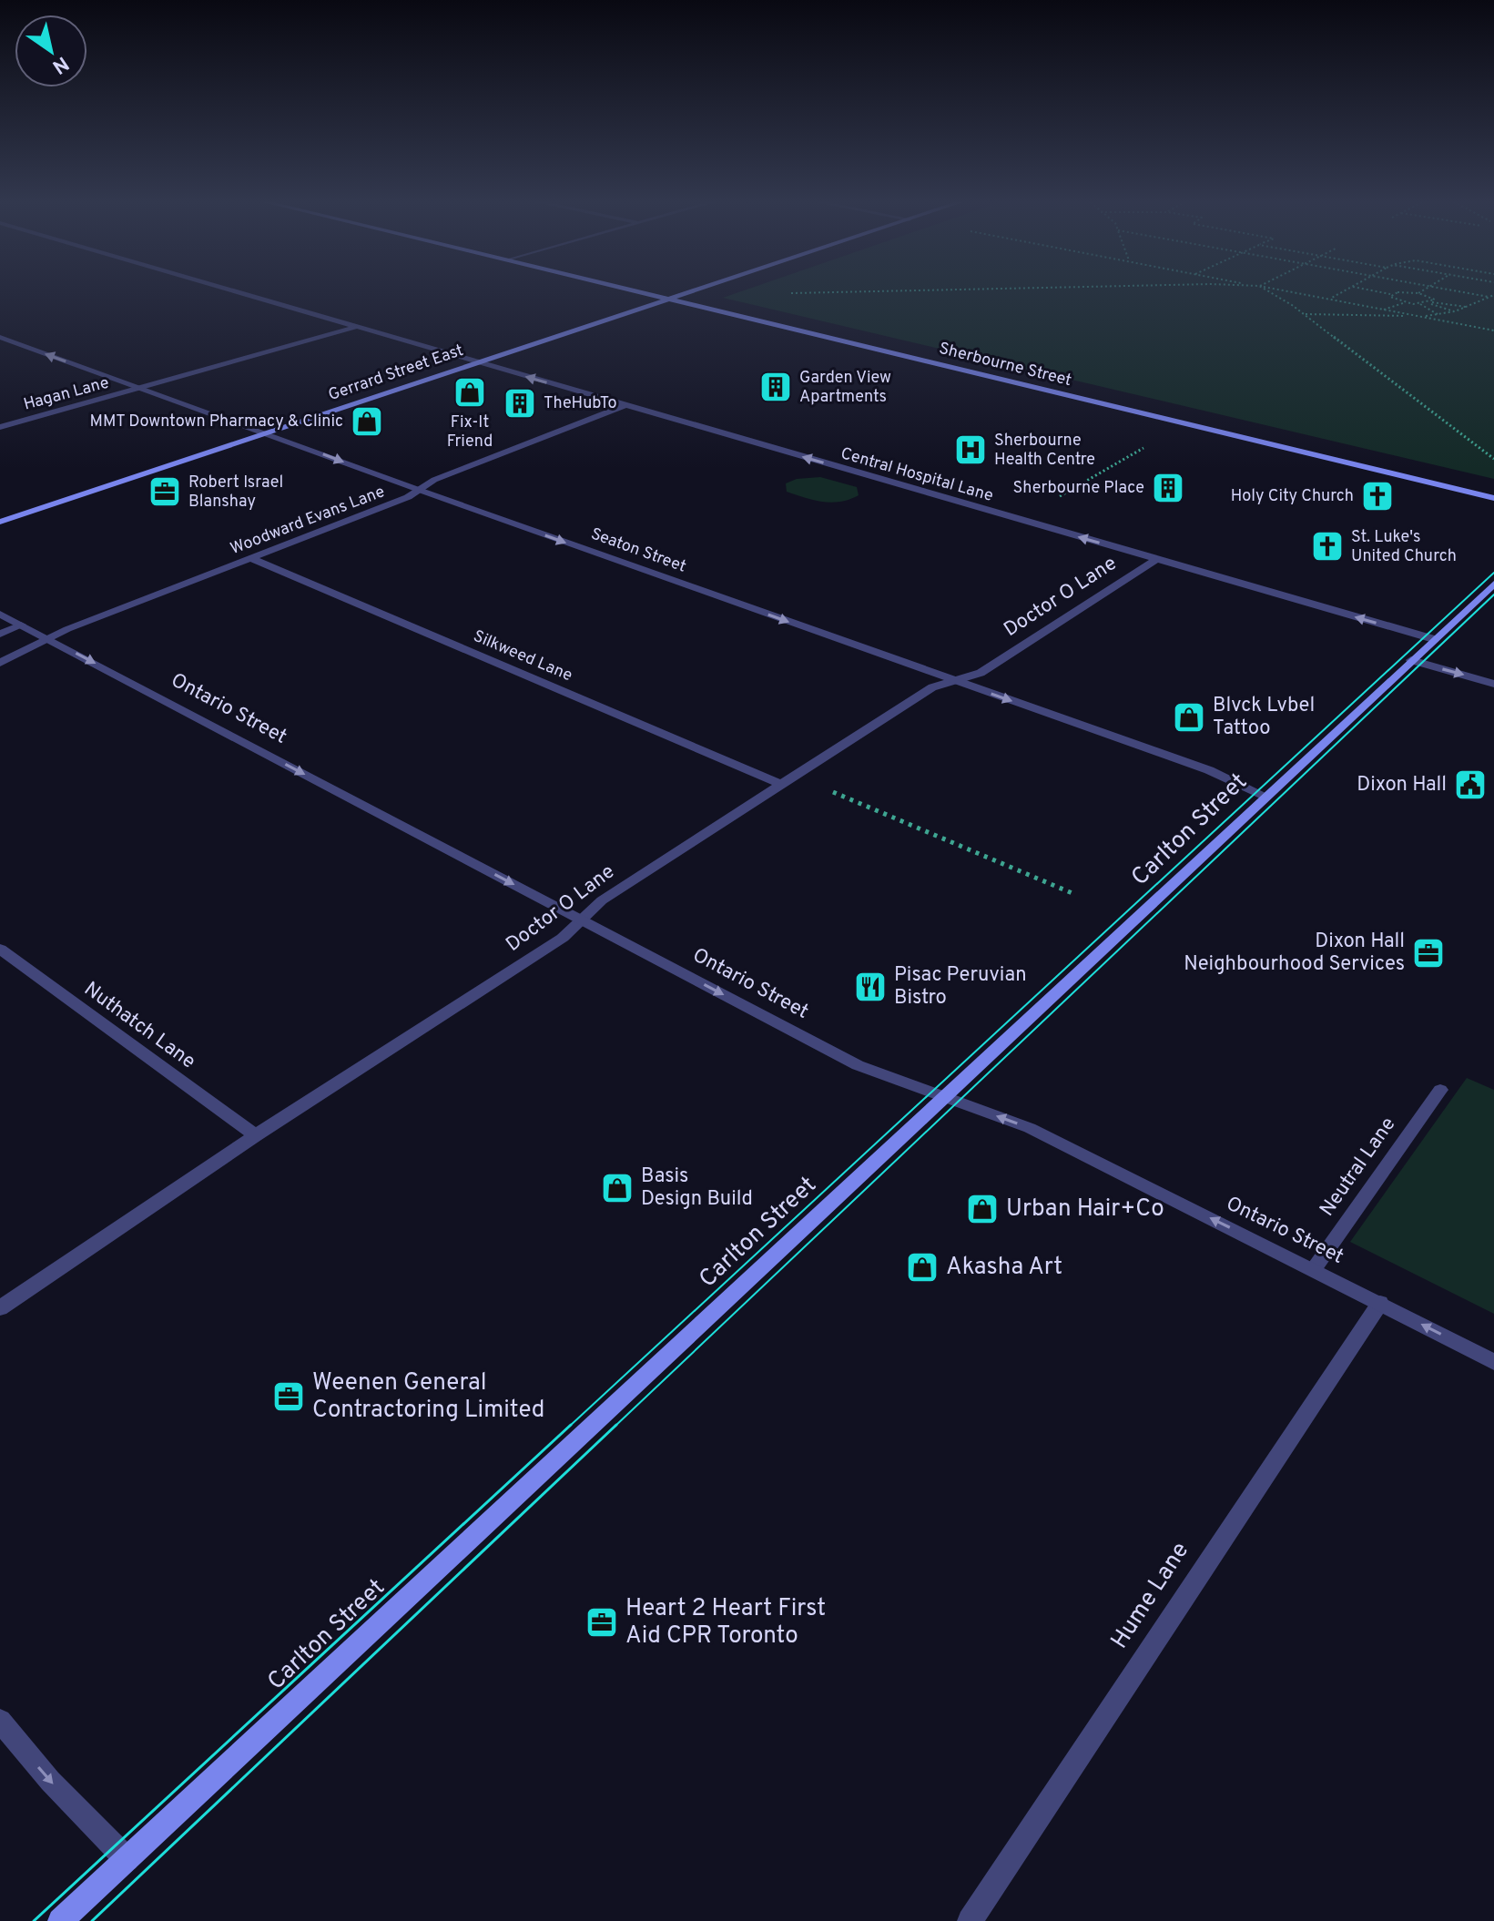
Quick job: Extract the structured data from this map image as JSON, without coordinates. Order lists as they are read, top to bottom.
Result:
{
  "streets": {
    "street": [
      "Sherbourne Street",
      "Gerrard Street East",
      "Hagan Lane",
      "Central Hospital Lane",
      "Woodward Evans Lane",
      "Seaton Street",
      "Doctor O Lane",
      "Silkweed Lane",
      "Ontario Street",
      "Carlton Street",
      "Nuthatch Lane",
      "Neutral Lane",
      "Hume Lane"
    ]
  },
  "crossings": [
    ["Sherbourne Street", "Gerrard Street East"],
    ["Gerrard Street East", "Central Hospital Lane"],
    ["Gerrard Street East", "Seaton Street"],
    ["Hagan Lane", "Central Hospital Lane"],
    ["Hagan Lane", "Seaton Street"],
    ["Central Hospital Lane", "Woodward Evans Lane"],
    ["Central Hospital Lane", "Doctor O Lane"],
    ["Central Hospital Lane", "Carlton Street"],
    ["Woodward Evans Lane", "Seaton Street"],
    ["Woodward Evans Lane", "Silkweed Lane"],
    ["Woodward Evans Lane", "Ontario Street"],
    ["Seaton Street", "Doctor O Lane"],
    ["Seaton Street", "Carlton Street"],
    ["Doctor O Lane", "Silkweed Lane"],
    ["Doctor O Lane", "Ontario Street"],
    ["Doctor O Lane", "Nuthatch Lane"],
    ["Ontario Street", "Carlton Street"],
    ["Ontario Street", "Neutral Lane"],
    ["Ontario Street", "Hume Lane"]
  ],
  "one_way": ["Central Hospital Lane"],
  "places": {
    "building": ["Garden View Apartments", "TheHubTo", "Sherbourne Place"],
    "shop": [
      "Fix-It Friend",
      "MMT Downtown Pharmacy & Clinic",
      "Blvck Lvbel Tattoo",
      "Basis Design Build",
      "Urban Hair+Co",
      "Akasha Art"
    ],
    "hospital": ["Sherbourne Health Centre"],
    "office": [
      "Robert Israel Blanshay",
      "Dixon Hall Neighbourhood Services",
      "Weenen General Contractoring Limited",
      "Heart 2 Heart First Aid CPR Toronto"
    ],
    "church": ["Holy City Church", "St. Luke's United Church"],
    "public building": ["Dixon Hall"],
    "restaurant": ["Pisac Peruvian Bistro"]
  },
  "north": "bottom right"
}
